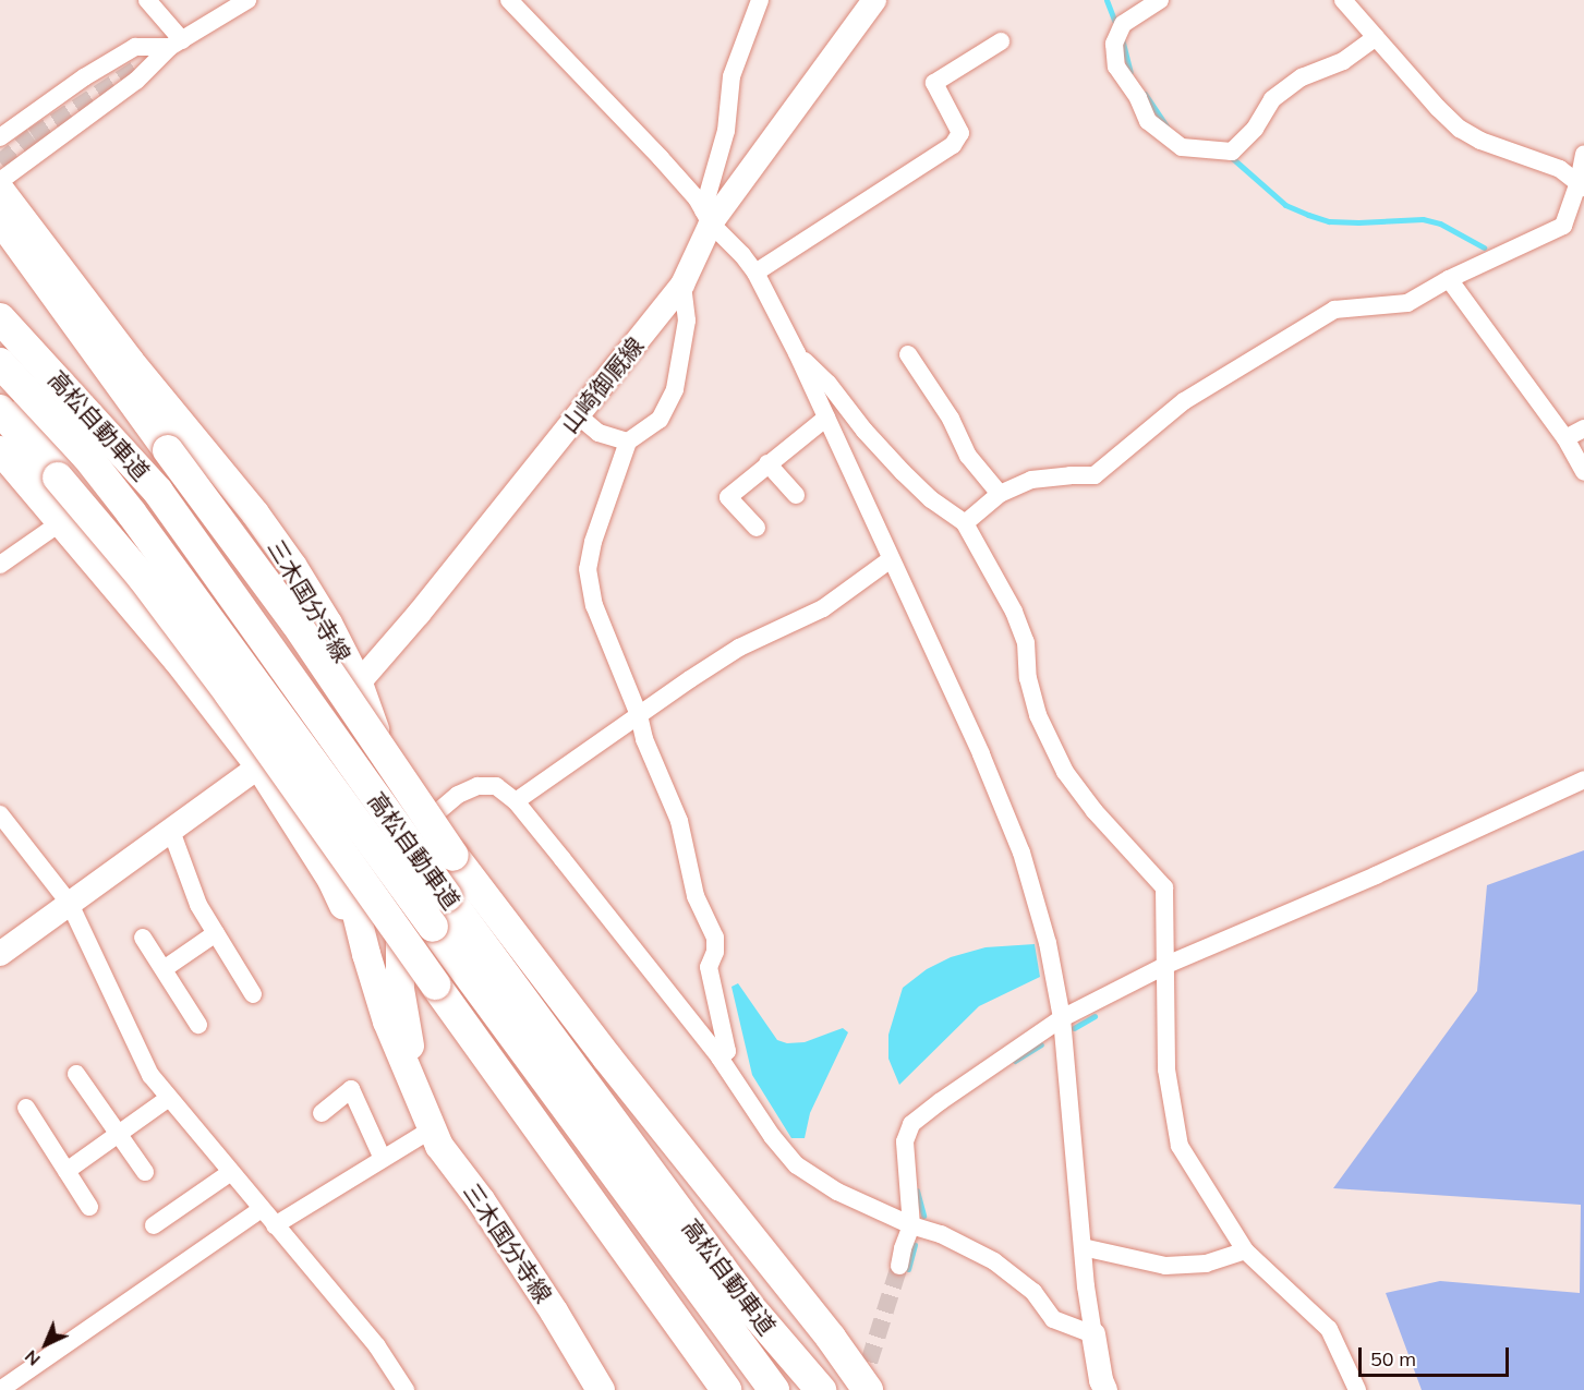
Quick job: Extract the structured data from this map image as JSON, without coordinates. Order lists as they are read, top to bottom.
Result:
{
  "streets": {
    "highway": ["高松自動車道"],
    "main road": ["山崎御厩線", "三木国分寺線"]
  },
  "crossings": [
    ["山崎御厩線", "三木国分寺線"]
  ],
  "scale_bar": "50 m",
  "north": "bottom left"
}
